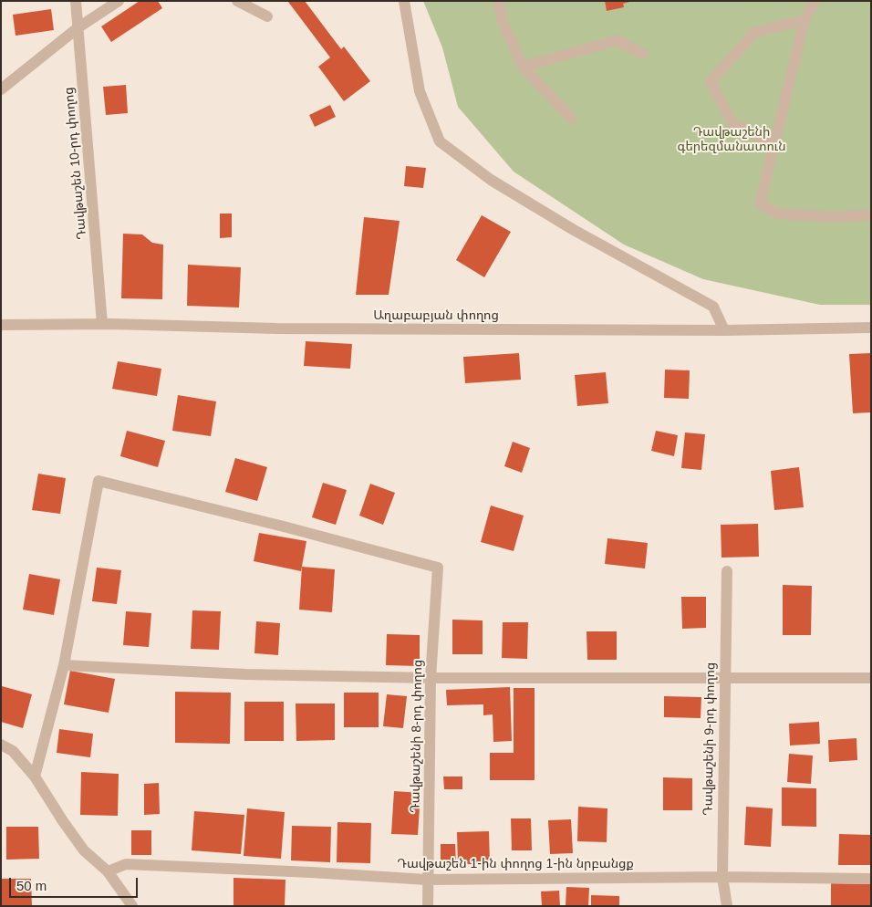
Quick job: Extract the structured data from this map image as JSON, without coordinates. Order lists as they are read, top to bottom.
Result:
{
  "streets": {
    "street": [
      "Դավթաշեն 10-րդ փողոց",
      "Աղաբաբյան փողոց",
      "Դավթաշենի 8-րդ փողոց",
      "Դավթաշենի 9-րդ փողոց",
      "Դավթաշեն 1-ին փողոց 1-ին նրբանցք"
    ]
  },
  "crossings": [
    ["Դավթաշեն 10-րդ փողոց", "Աղաբաբյան փողոց"],
    ["Դավթաշենի 8-րդ փողոց", "Դավթաշեն 1-ին փողոց 1-ին նրբանցք"],
    ["Դավթաշենի 9-րդ փողոց", "Դավթաշեն 1-ին փողոց 1-ին նրբանցք"]
  ],
  "parks": ["Դավթաշենի գերեզմանատուն"],
  "scale_bar": "50 m"
}
